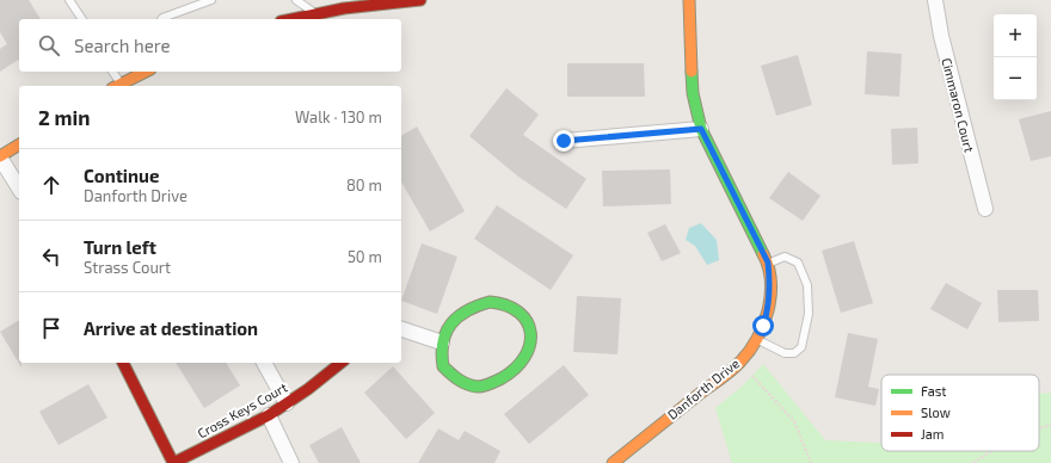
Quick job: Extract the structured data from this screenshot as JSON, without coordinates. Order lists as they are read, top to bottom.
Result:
{
  "streets": {
    "street": ["Cimmaron Court", "Danforth Drive", "Cross Keys Court"]
  },
  "legend": ["Fast", "Slow", "Jam"],
  "page": {
    "map_buttons": ["+", "−"],
    "search": "Search here",
    "heading": ["2 min", "Walk · 130 m"],
    "list": [
      ["Continue", "Danforth Drive", "80 m"],
      ["Turn left", "Strass Court", "50 m"],
      "Arrive at destination"
    ]
  }
}
